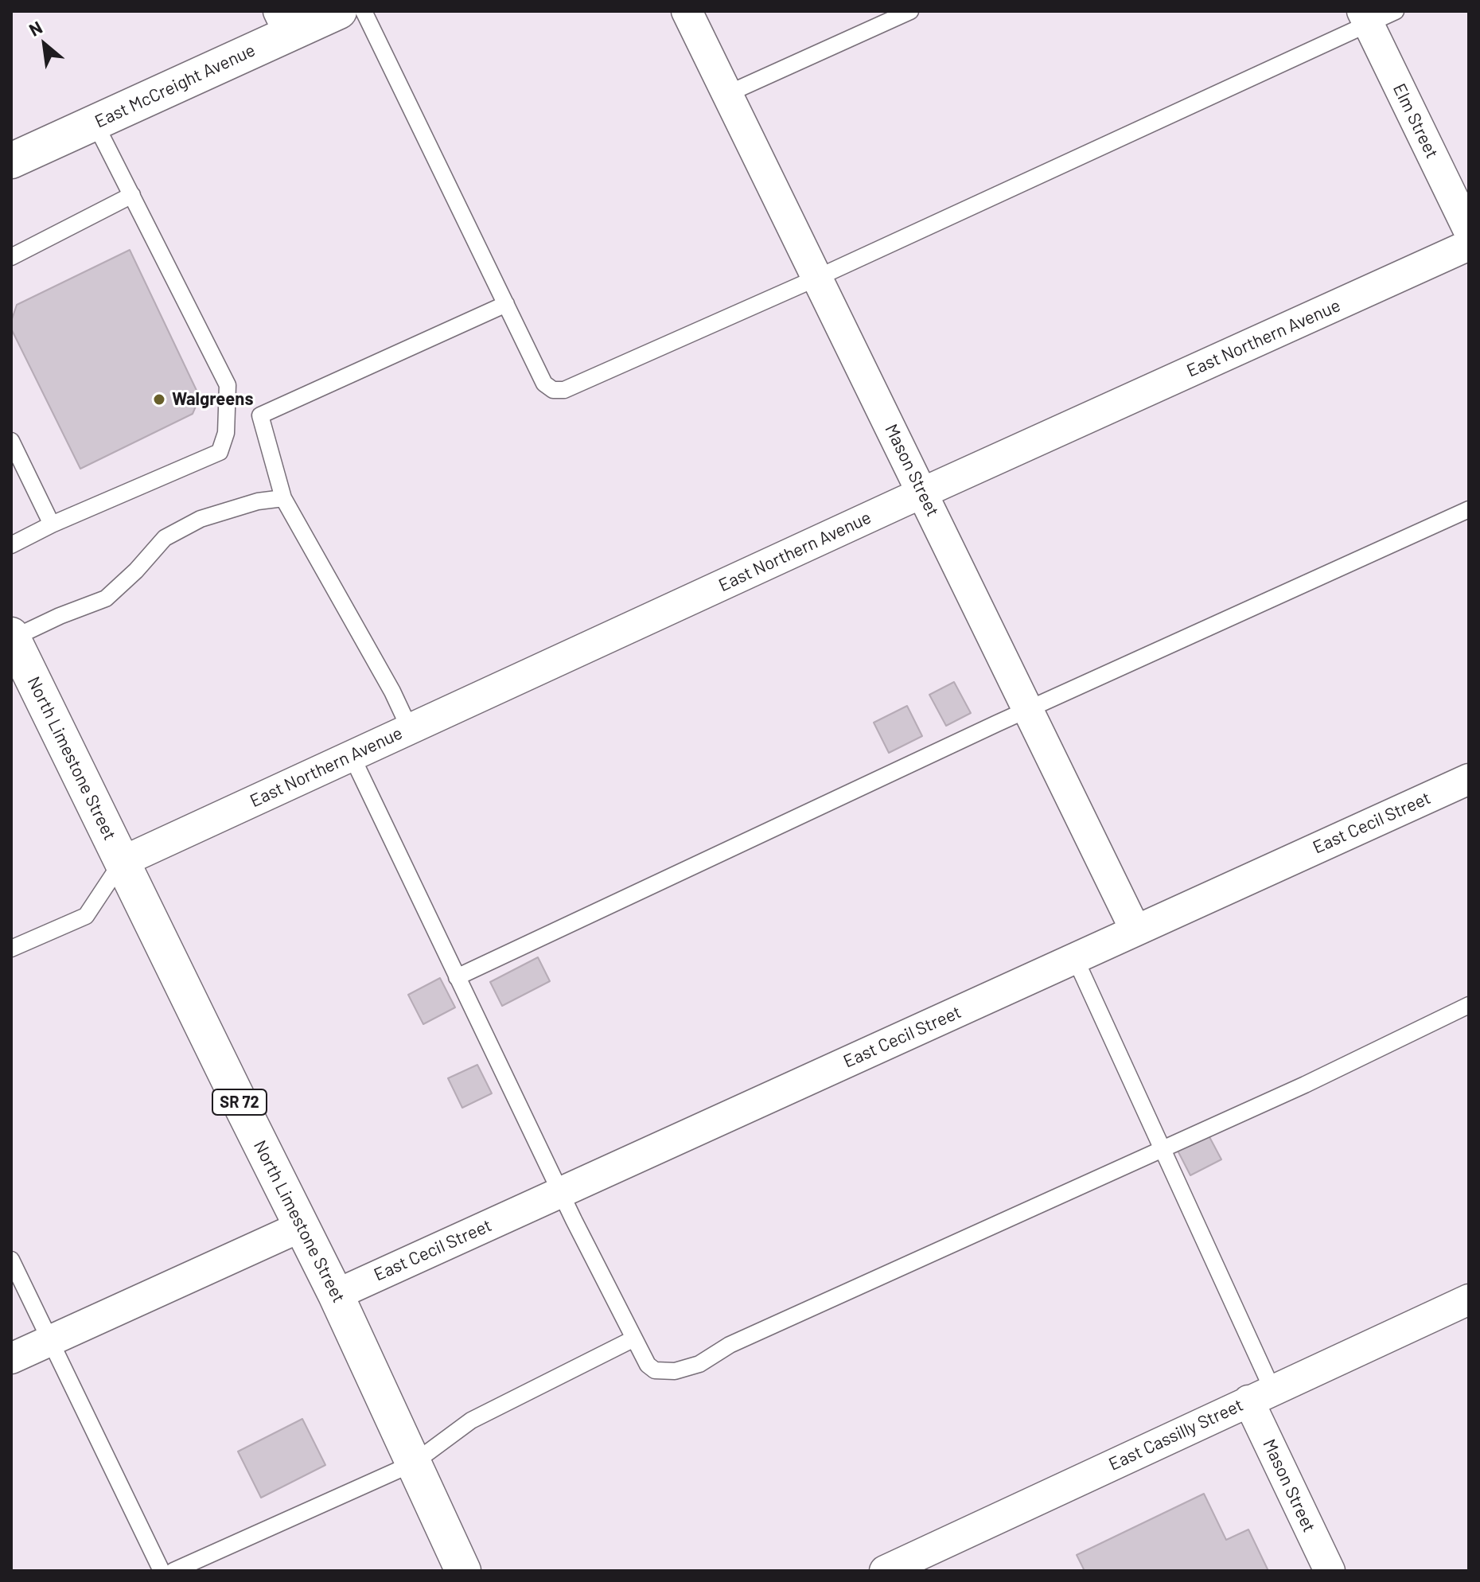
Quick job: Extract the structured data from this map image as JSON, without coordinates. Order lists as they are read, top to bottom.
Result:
{
  "streets": {
    "main road": ["East McCreight Avenue", "North Limestone Street", "SR 72"],
    "street": [
      "Elm Street",
      "East Northern Avenue",
      "Mason Street",
      "East Cecil Street",
      "East Cassilly Street"
    ]
  },
  "crossings": [
    ["East Northern Avenue", "Mason Street"],
    ["East Northern Avenue", "North Limestone Street"],
    ["Mason Street", "East Cecil Street"],
    ["Mason Street", "East Cassilly Street"],
    ["North Limestone Street", "East Cecil Street"]
  ],
  "places": ["Walgreens"],
  "north": "top left"
}
